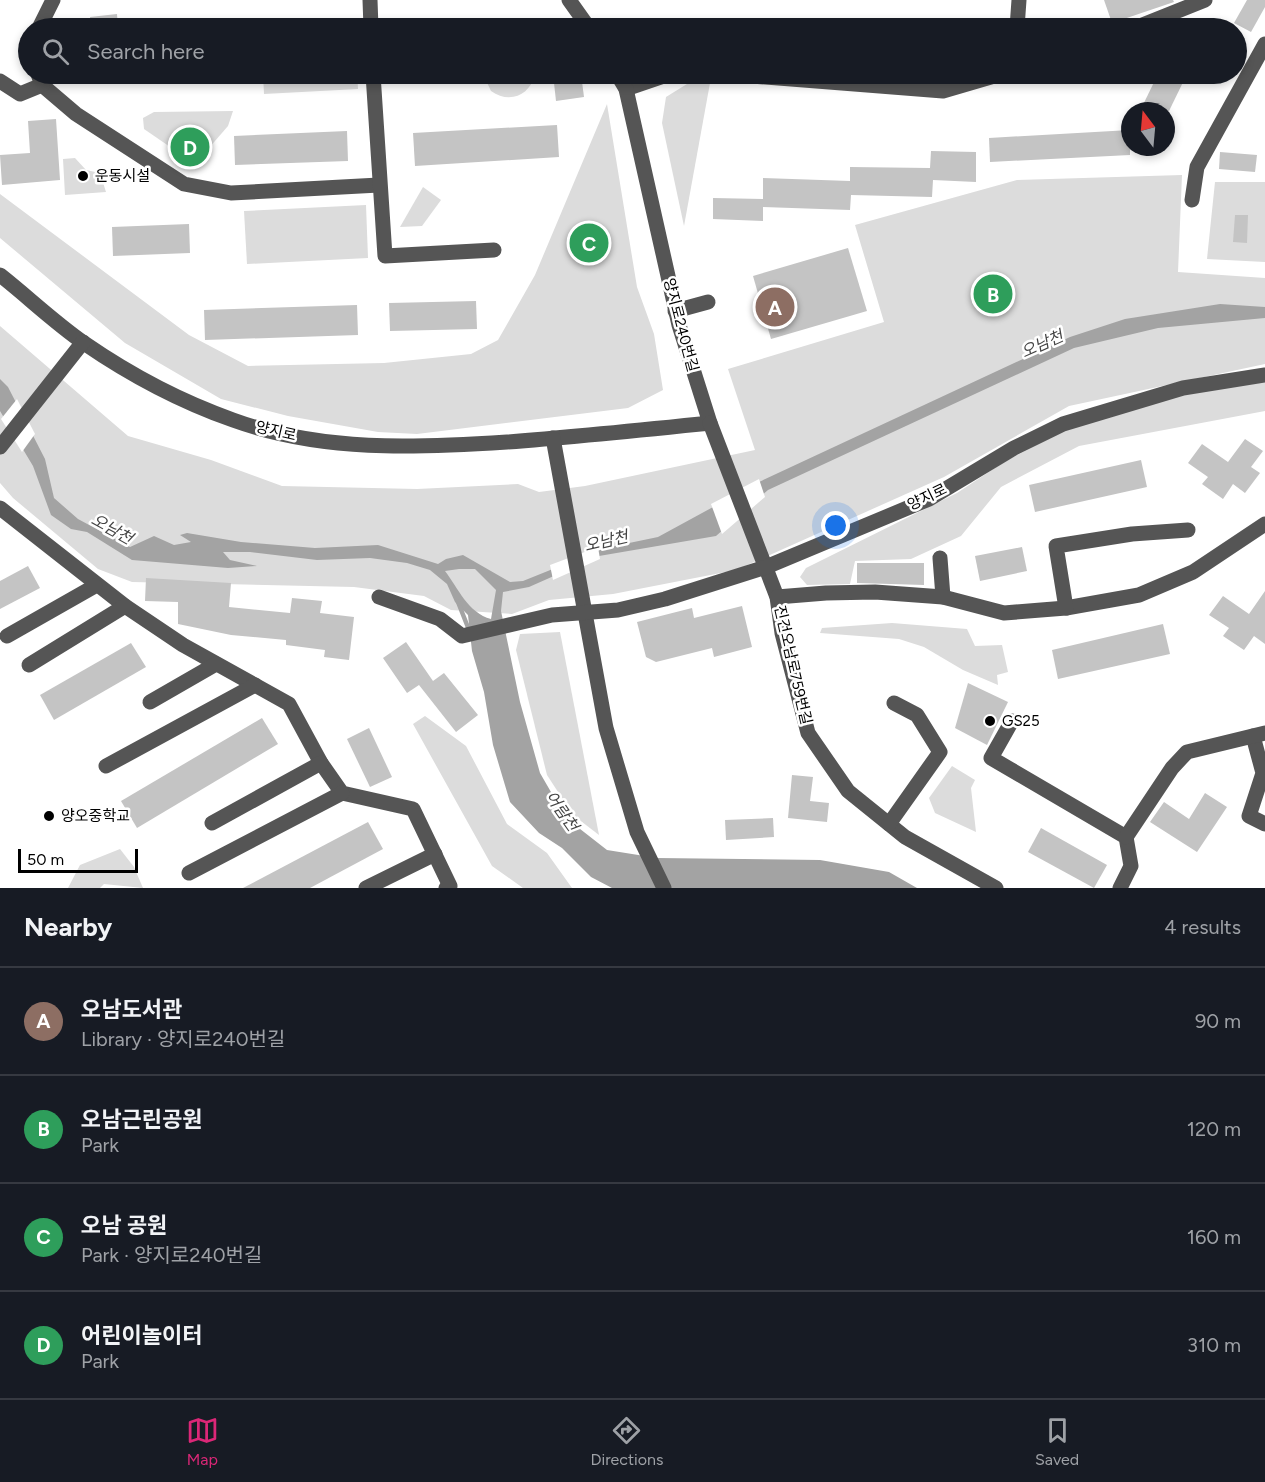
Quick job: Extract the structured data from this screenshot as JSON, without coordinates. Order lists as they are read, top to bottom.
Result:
{
  "streets": {
    "street": ["양지로240번길", "양지로", "진건오남로759번길"]
  },
  "crossings": [
    ["양지로240번길", "진건오남로759번길"],
    ["양지로", "진건오남로759번길"]
  ],
  "water": ["오남천", "어람천"],
  "places": ["운동시설", "GS25", "양오중학교"],
  "scale_bar": "50 m",
  "north": "top",
  "page": {
    "search": "Search here",
    "pins": [
      "D",
      "C",
      "B",
      "A"
    ],
    "scale": "50 m",
    "heading": ["Nearby", "4 results"],
    "list": [
      {
        "mark": "A",
        "name": "오남도서관",
        "note": "Library · 양지로240번길",
        "value": "90 m"
      },
      {
        "mark": "B",
        "name": "오남근린공원",
        "note": "Park",
        "value": "120 m"
      },
      {
        "mark": "C",
        "name": "오남 공원",
        "note": "Park · 양지로240번길",
        "value": "160 m"
      },
      {
        "mark": "D",
        "name": "어린이놀이터",
        "note": "Park",
        "value": "310 m"
      }
    ],
    "nav": ["Map", "Directions", "Saved"]
  }
}
